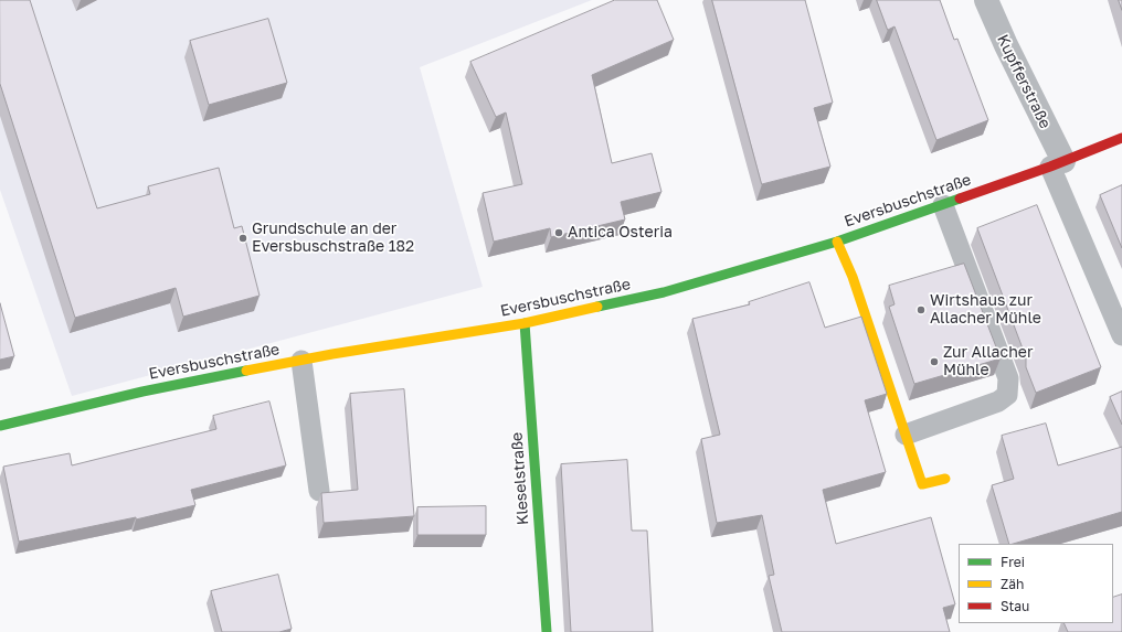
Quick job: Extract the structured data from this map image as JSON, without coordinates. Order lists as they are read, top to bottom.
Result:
{
  "streets": {
    "main road": ["Eversbuschstraße", "Kleselstraße"],
    "street": ["Kupfferstraße"]
  },
  "crossings": [
    ["Kupfferstraße", "Eversbuschstraße"],
    ["Eversbuschstraße", "Kleselstraße"]
  ],
  "places": [
    "Antica Osteria",
    "Grundschule an der Eversbuschstraße 182",
    "Wirtshaus zur Allacher Mühle",
    "Zur Allacher Mühle"
  ],
  "legend": ["Frei", "Zäh", "Stau"]
}
